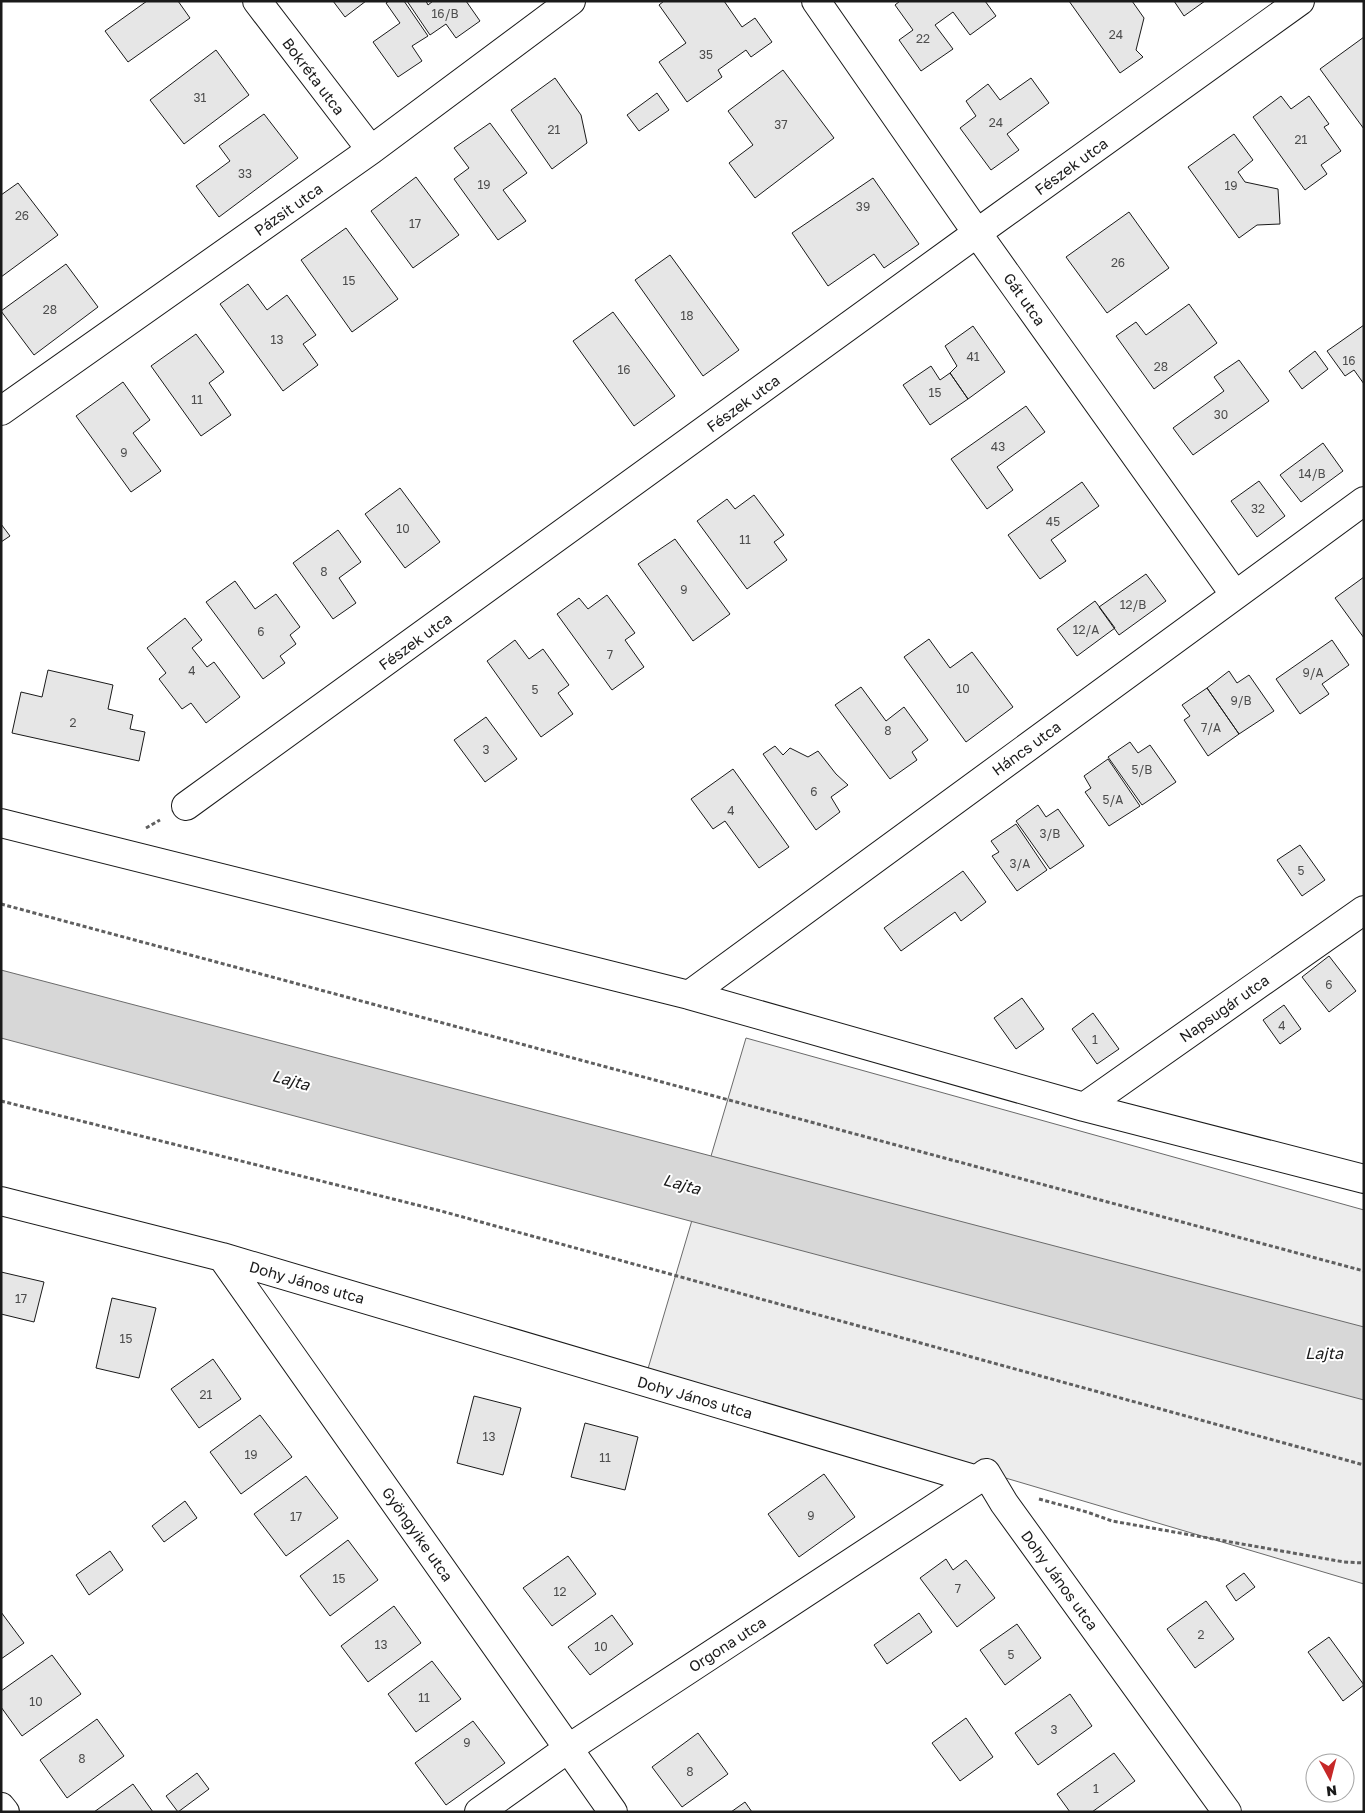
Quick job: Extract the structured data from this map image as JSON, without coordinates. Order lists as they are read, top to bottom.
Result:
{
  "streets": {
    "street": [
      "Bokréta utca",
      "Fészek utca",
      "Pázsit utca",
      "Gát utca",
      "Háncs utca",
      "Napsugár utca",
      "Dohy János utca",
      "Gyöngyike utca",
      "Orgona utca"
    ]
  },
  "crossings": [
    ["Bokréta utca", "Pázsit utca"],
    ["Fészek utca", "Gát utca"],
    ["Gát utca", "Háncs utca"],
    ["Dohy János utca", "Gyöngyike utca"],
    ["Dohy János utca", "Orgona utca"],
    ["Gyöngyike utca", "Orgona utca"]
  ],
  "water": ["Lajta"],
  "house_numbers": [
    "16/B",
    "24",
    "22",
    "35",
    "31",
    "24",
    "37",
    "21",
    "21",
    "33",
    "19",
    "19",
    "39",
    "26",
    "17",
    "26",
    "15",
    "28",
    "18",
    "13",
    "41",
    "16",
    "28",
    "16",
    "15",
    "11",
    "30",
    "43",
    "9",
    "14/B",
    "32",
    "45",
    "10",
    "11",
    "8",
    "9",
    "12/B",
    "12/A",
    "6",
    "7",
    "4",
    "9/A",
    "10",
    "5",
    "9/B",
    "2",
    "7/A",
    "8",
    "3",
    "5/B",
    "6",
    "5/A",
    "4",
    "3/B",
    "3/A",
    "5",
    "6",
    "4",
    "1",
    "17",
    "15",
    "21",
    "13",
    "19",
    "11",
    "9",
    "17",
    "15",
    "7",
    "12",
    "2",
    "13",
    "10",
    "5",
    "11",
    "10",
    "3",
    "9",
    "8",
    "8",
    "1"
  ],
  "north": "bottom"
}
